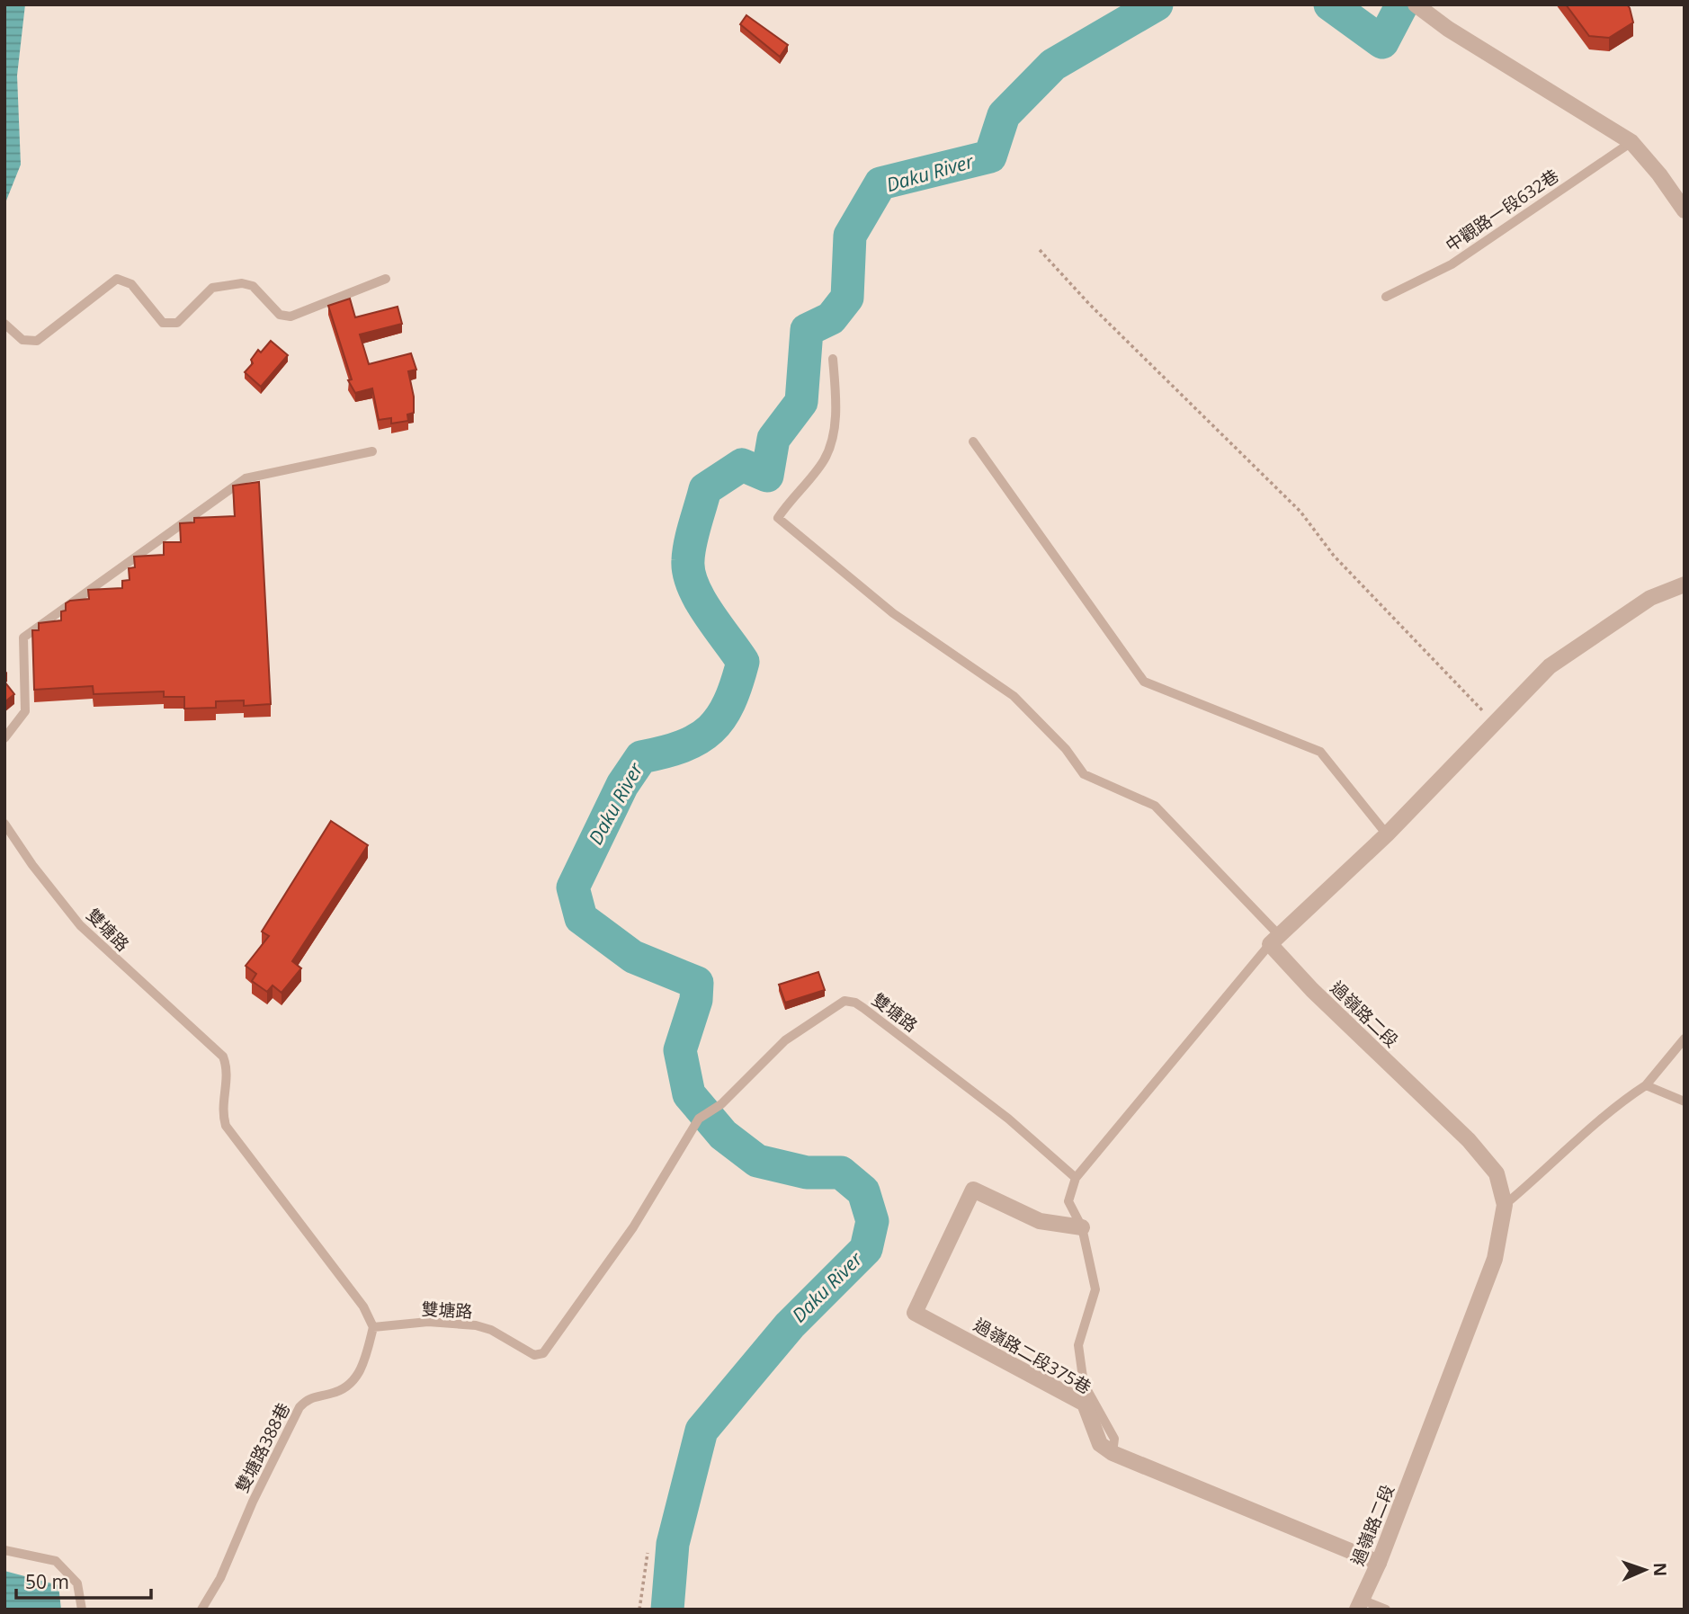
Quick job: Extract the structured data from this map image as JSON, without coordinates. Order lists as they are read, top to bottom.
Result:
{
  "streets": {
    "street": ["過嶺路二段", "過嶺路二段375巷"],
    "lane": ["中觀路一段632巷", "雙塘路", "雙塘路388巷"]
  },
  "crossings": [
    ["雙塘路", "雙塘路388巷"]
  ],
  "water": ["Daku River"],
  "scale_bar": "50 m",
  "north": "right"
}
